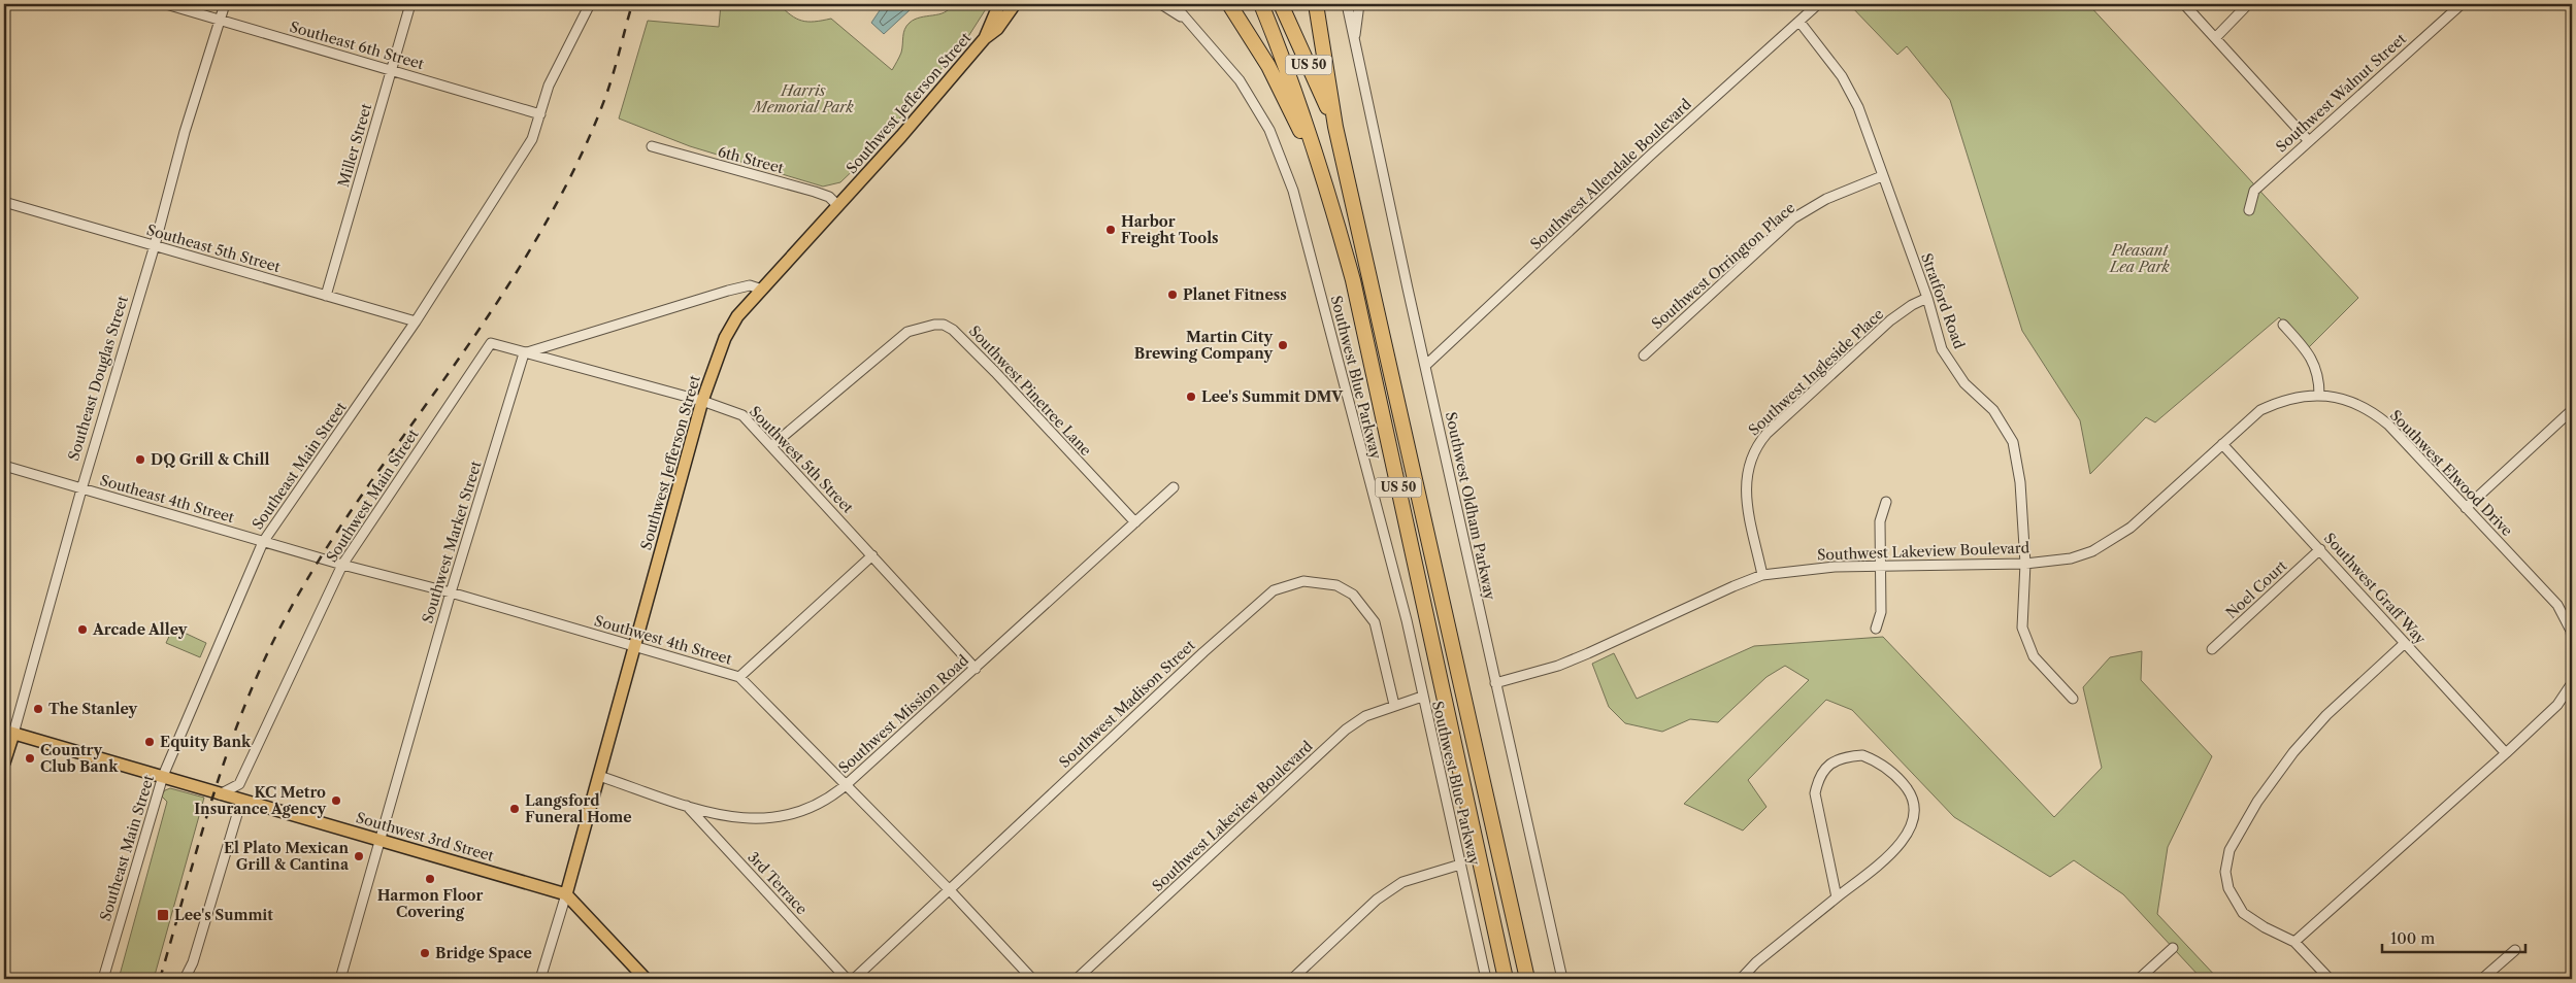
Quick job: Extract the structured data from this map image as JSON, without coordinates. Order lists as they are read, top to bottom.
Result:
{
  "streets": {
    "highway": ["US 50"],
    "main road": ["Southwest Jefferson Street", "Southeast Douglas Street", "Southwest 3rd Street"],
    "street": [
      "Southeast 6th Street",
      "Southwest Walnut Street",
      "Miller Street",
      "6th Street",
      "Southwest Allendale Boulevard",
      "Southeast 5th Street",
      "Southwest Orrington Place",
      "Stratford Road",
      "Southwest Ingleside Place",
      "Southwest Blue Parkway",
      "Southwest Pinetree Lane",
      "Southwest 5th Street",
      "Southeast Main Street",
      "Southwest Elwood Drive",
      "Southwest Main Street",
      "Southeast 4th Street",
      "Southwest Oldham Parkway",
      "Southwest Market Street",
      "Southwest Lakeview Boulevard",
      "Southwest Graff Way",
      "Noel Court",
      "Southwest 4th Street",
      "Southwest Madison Street",
      "Southwest Mission Road",
      "3rd Terrace"
    ]
  },
  "crossings": [
    ["Southeast 6th Street", "Miller Street"],
    ["Southeast 6th Street", "Southeast Douglas Street"],
    ["Southeast 6th Street", "Southeast Main Street"],
    ["Southwest Jefferson Street", "6th Street"],
    ["Southwest Jefferson Street", "Southwest 5th Street"],
    ["Southwest Jefferson Street", "Southwest 4th Street"],
    ["Southwest Jefferson Street", "Southwest Mission Road"],
    ["Southwest Jefferson Street", "Southwest 3rd Street"],
    ["Miller Street", "Southeast 5th Street"],
    ["Southwest Allendale Boulevard", "Stratford Road"],
    ["Southwest Allendale Boulevard", "Southwest Oldham Parkway"],
    ["Southeast 5th Street", "Southeast Douglas Street"],
    ["Southeast 5th Street", "Southeast Main Street"],
    ["Southwest Orrington Place", "Stratford Road"],
    ["Stratford Road", "Southwest Ingleside Place"],
    ["Stratford Road", "Southwest Lakeview Boulevard"],
    ["Southwest Ingleside Place", "Southwest Lakeview Boulevard"],
    ["Southwest Blue Parkway", "Southwest Lakeview Boulevard"],
    ["Southeast Douglas Street", "Southeast 4th Street"],
    ["Southeast Douglas Street", "Southwest 3rd Street"],
    ["Southwest Pinetree Lane", "Southwest 5th Street"],
    ["Southwest Pinetree Lane", "Southwest Mission Road"],
    ["Southwest 5th Street", "Southwest Main Street"],
    ["Southwest 5th Street", "Southwest Market Street"],
    ["Southwest 5th Street", "Southwest Mission Road"],
    ["Southeast Main Street", "Southeast 4th Street"],
    ["Southeast Main Street", "Southwest 3rd Street"],
    ["Southwest Elwood Drive", "Southwest Lakeview Boulevard"],
    ["Southwest Main Street", "Southwest 4th Street"],
    ["Southeast 4th Street", "Southwest 4th Street"],
    ["Southwest Oldham Parkway", "Southwest Lakeview Boulevard"],
    ["Southwest Market Street", "Southwest 4th Street"],
    ["Southwest Market Street", "Southwest 3rd Street"],
    ["Southwest Lakeview Boulevard", "Southwest Graff Way"],
    ["Southwest Lakeview Boulevard", "Southwest Madison Street"],
    ["Southwest Graff Way", "Noel Court"],
    ["Southwest 4th Street", "Southwest Madison Street"],
    ["Southwest 4th Street", "Southwest Mission Road"],
    ["Southwest Mission Road", "3rd Terrace"]
  ],
  "parks": ["Harris Memorial Park", "Pleasant Lea Park"],
  "places": {
    "other": [
      "Harbor Freight Tools",
      "Planet Fitness",
      "Martin City Brewing Company",
      "Lee's Summit DMV",
      "DQ Grill & Chill",
      "Arcade Alley",
      "The Stanley",
      "Equity Bank",
      "Country Club Bank",
      "KC Metro Insurance Agency",
      "Langsford Funeral Home",
      "El Plato Mexican Grill & Cantina",
      "Harmon Floor Covering",
      "Bridge Space"
    ],
    "transit": ["Lee's Summit"]
  },
  "scale_bar": "100 m"
}
